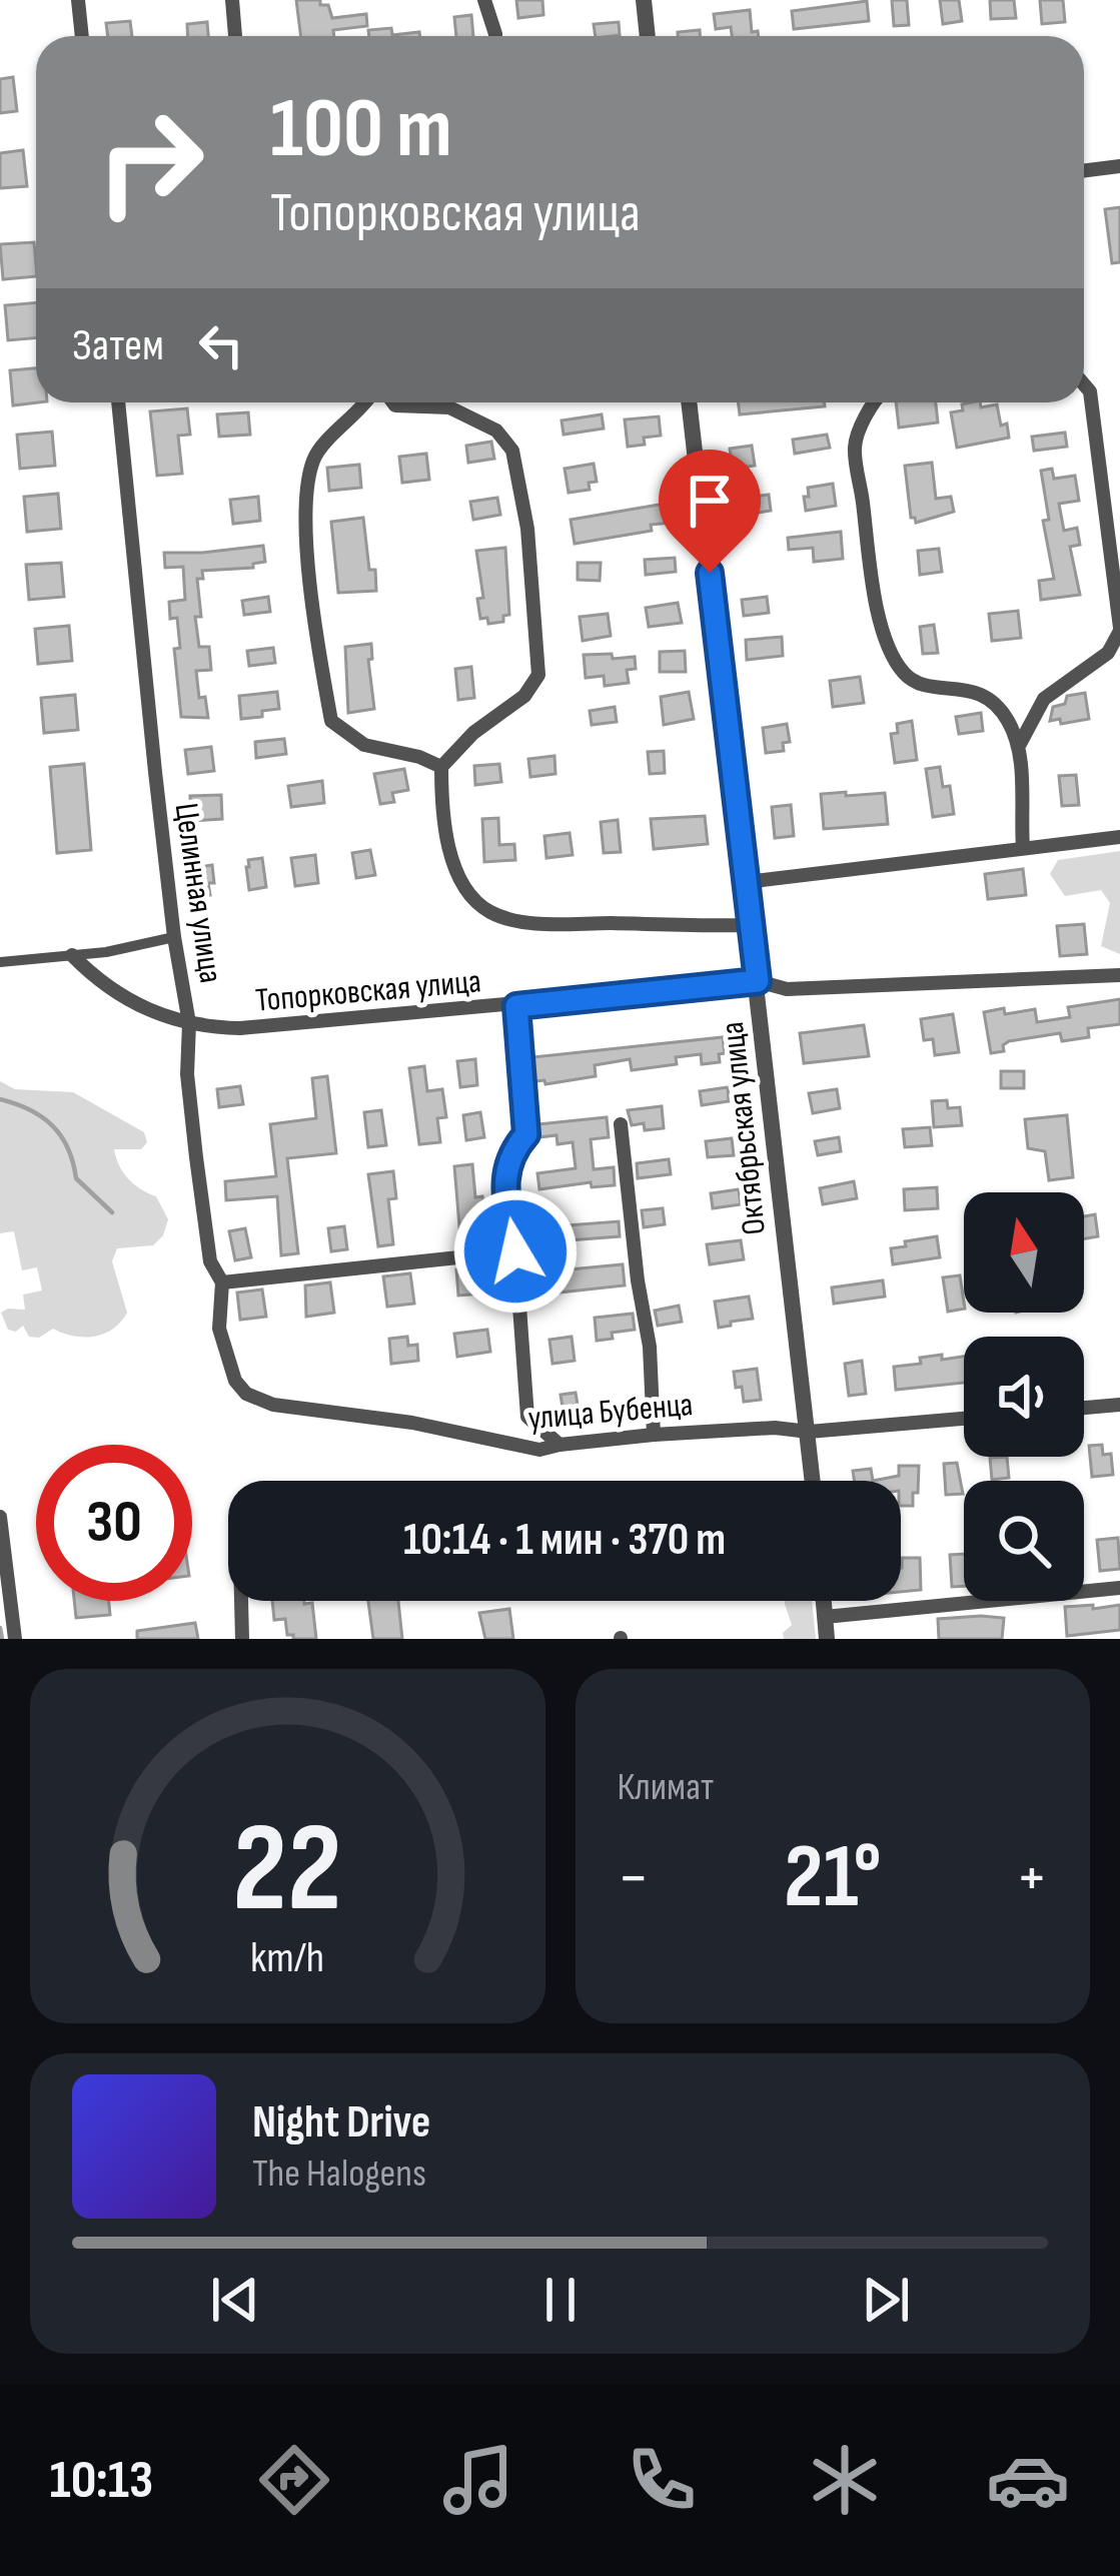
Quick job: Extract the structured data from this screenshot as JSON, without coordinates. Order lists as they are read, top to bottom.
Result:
{
  "streets": {
    "street": [
      "Целинная улица",
      "Топорковская улица",
      "Октябрьская улица",
      "улица Бубенца"
    ]
  },
  "crossings": [
    ["Целинная улица", "Топорковская улица"],
    ["Целинная улица", "улица Бубенца"],
    ["Топорковская улица", "Октябрьская улица"],
    ["Октябрьская улица", "улица Бубенца"]
  ],
  "north": "top",
  "page": {
    "turn": ["100 m", "Топорковская улица"],
    "then": "Затем",
    "limit": "30",
    "trip": "10:14 · 1 мин · 370 m",
    "tile": "Климат",
    "heat": ["−", "21°", "+"],
    "song": ["Night Drive", "The Halogens"],
    "tabs": "10:13",
    "gauge": ["22", "km/h"]
  }
}
